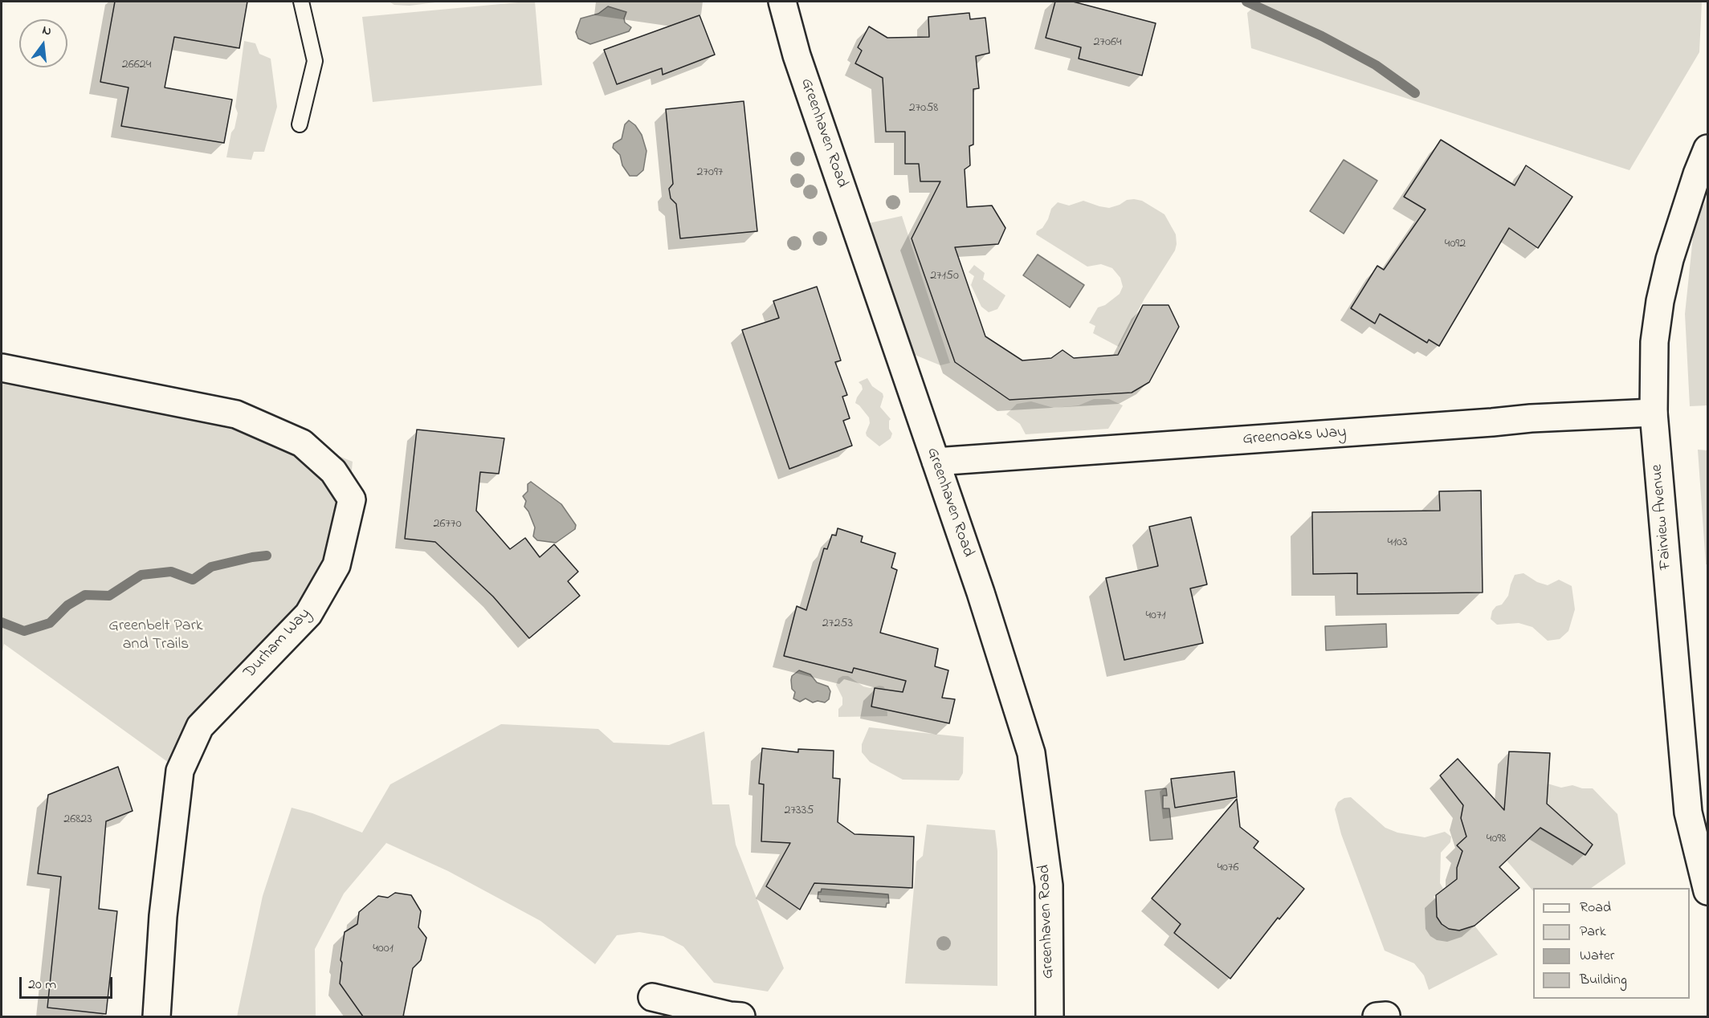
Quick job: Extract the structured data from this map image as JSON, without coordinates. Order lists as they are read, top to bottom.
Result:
{
  "streets": {
    "street": [
      "Greenhaven Road",
      "Greenoaks Way",
      "Fairview Avenue",
      "Durham Way"
    ]
  },
  "crossings": [
    ["Greenhaven Road", "Greenoaks Way"],
    ["Greenoaks Way", "Fairview Avenue"]
  ],
  "parks": ["Greenbelt Park and Trails"],
  "house_numbers": [
    "27064",
    "26624",
    "27058",
    "27097",
    "4092",
    "27150",
    "26770",
    "4103",
    "4071",
    "27253",
    "27335",
    "26823",
    "4098",
    "4076",
    "4001"
  ],
  "legend": [
    "Road",
    "Park",
    "Water",
    "Building"
  ],
  "scale_bar": "20 m",
  "north": "top"
}
